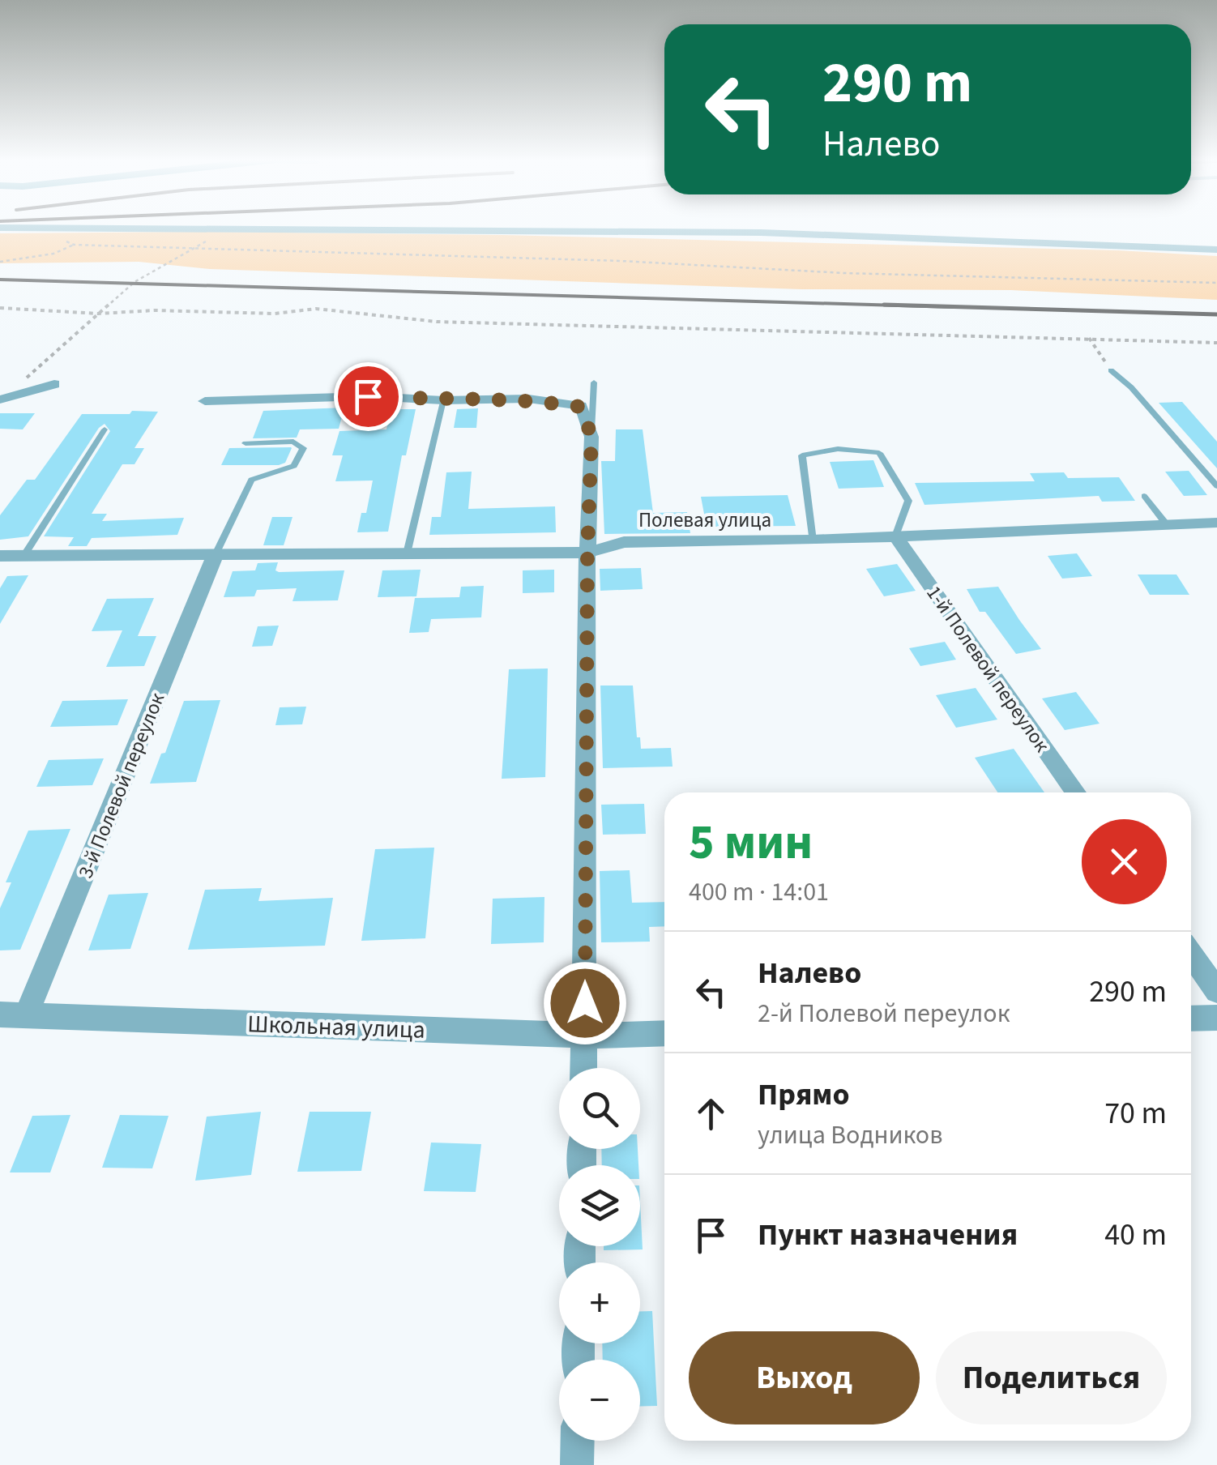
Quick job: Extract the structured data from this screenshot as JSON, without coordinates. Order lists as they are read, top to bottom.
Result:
{
  "streets": {
    "street": [
      "Полевая улица",
      "1-й Полевой переулок",
      "3-й Полевой переулок",
      "Школьная улица"
    ]
  },
  "crossings": [
    ["Полевая улица", "1-й Полевой переулок"],
    ["Полевая улица", "3-й Полевой переулок"],
    ["3-й Полевой переулок", "Школьная улица"]
  ],
  "page": {
    "turn": ["290 m", "Налево"],
    "heading": ["5 мин", "400 m · 14:01"],
    "list": [
      {
        "name": "Налево",
        "note": "2-й Полевой переулок",
        "value": "290 m"
      },
      {
        "name": "Прямо",
        "note": "улица Водников",
        "value": "70 m"
      },
      {
        "name": "Пункт назначения",
        "value": "40 m"
      }
    ],
    "map_buttons": ["+", "−"],
    "buttons": ["Выход", "Поделиться"]
  }
}
